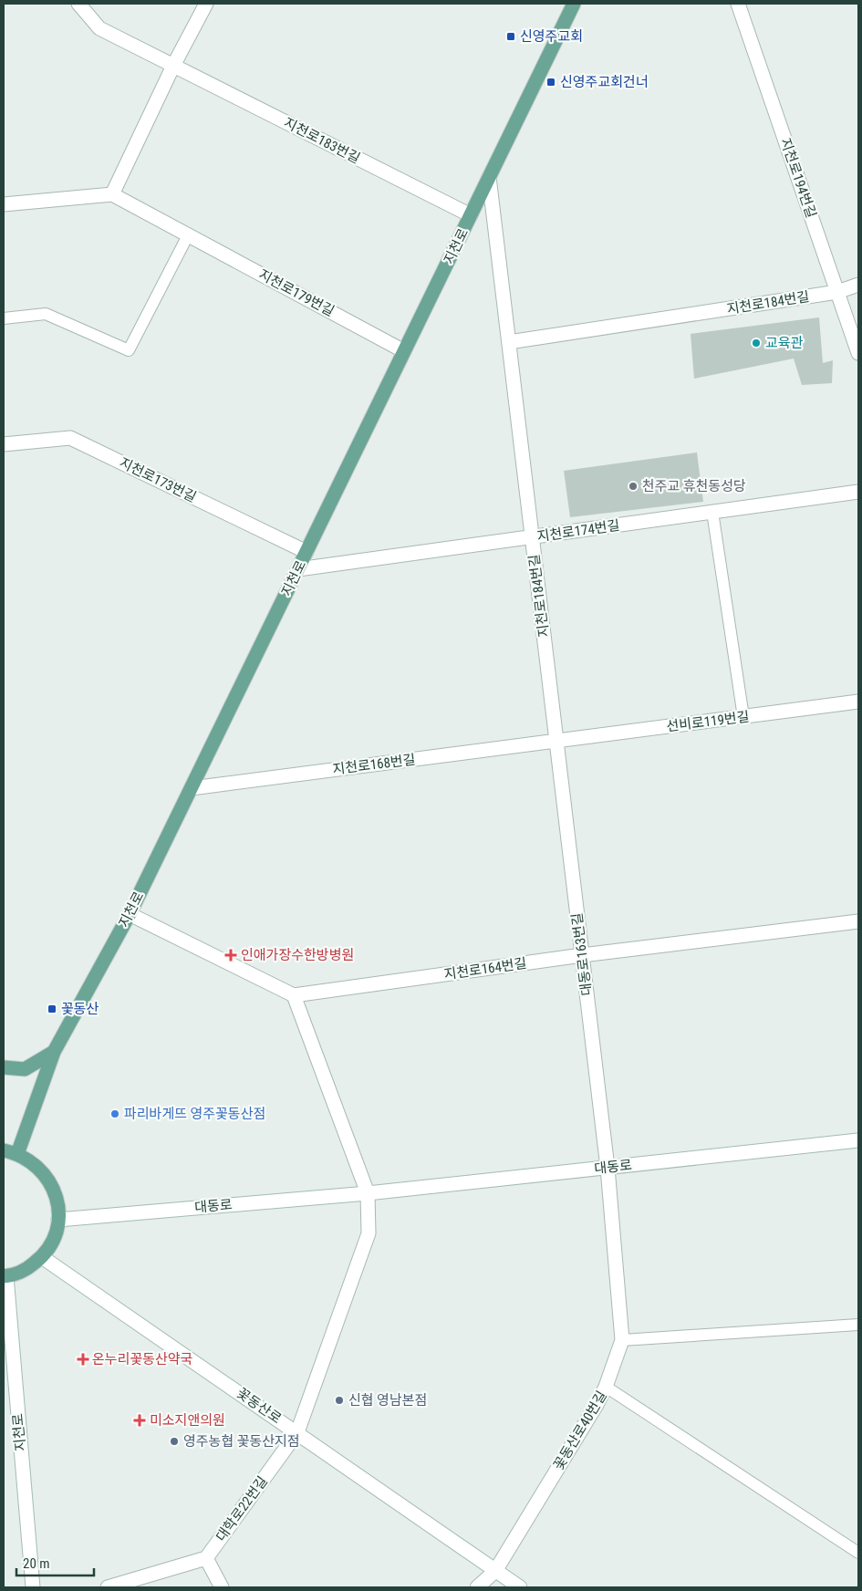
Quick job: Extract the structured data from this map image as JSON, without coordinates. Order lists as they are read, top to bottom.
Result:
{
  "streets": {
    "main road": ["지천로"],
    "street": [
      "지천로183번길",
      "지천로194번길",
      "지천로179번길",
      "지천로184번길",
      "지천로173번길",
      "지천로174번길",
      "선비로119번길",
      "지천로168번길",
      "대동로163번길",
      "지천로164번길",
      "대동로",
      "꽃동산로",
      "꽃동산로40번길",
      "대학로22번길"
    ]
  },
  "crossings": [
    ["지천로183번길", "지천로"],
    ["지천로194번길", "지천로184번길"],
    ["지천로", "지천로179번길"],
    ["지천로", "지천로184번길"],
    ["지천로", "지천로173번길"],
    ["지천로", "지천로174번길"],
    ["지천로", "지천로168번길"],
    ["지천로184번길", "지천로174번길"],
    ["지천로184번길", "선비로119번길"],
    ["지천로184번길", "지천로168번길"],
    ["지천로184번길", "대동로163번길"],
    ["선비로119번길", "지천로168번길"],
    ["선비로119번길", "대동로163번길"],
    ["지천로168번길", "대동로163번길"],
    ["대동로163번길", "지천로164번길"],
    ["대동로163번길", "대동로"],
    ["대동로163번길", "꽃동산로40번길"],
    ["대동로", "꽃동산로40번길"],
    ["대동로", "대학로22번길"],
    ["꽃동산로", "꽃동산로40번길"],
    ["꽃동산로", "대학로22번길"]
  ],
  "places": {
    "transit": ["신영주교회", "신영주교회건너", "꽃동산"],
    "other": [
      "교육관",
      "천주교 휴천동성당",
      "파리바게뜨 영주꽃동산점",
      "신협 영남본점",
      "영주농협 꽃동산지점"
    ],
    "health": ["인애가장수한방병원", "온누리꽃동산약국", "미소지앤의원"]
  },
  "scale_bar": "20 m"
}
